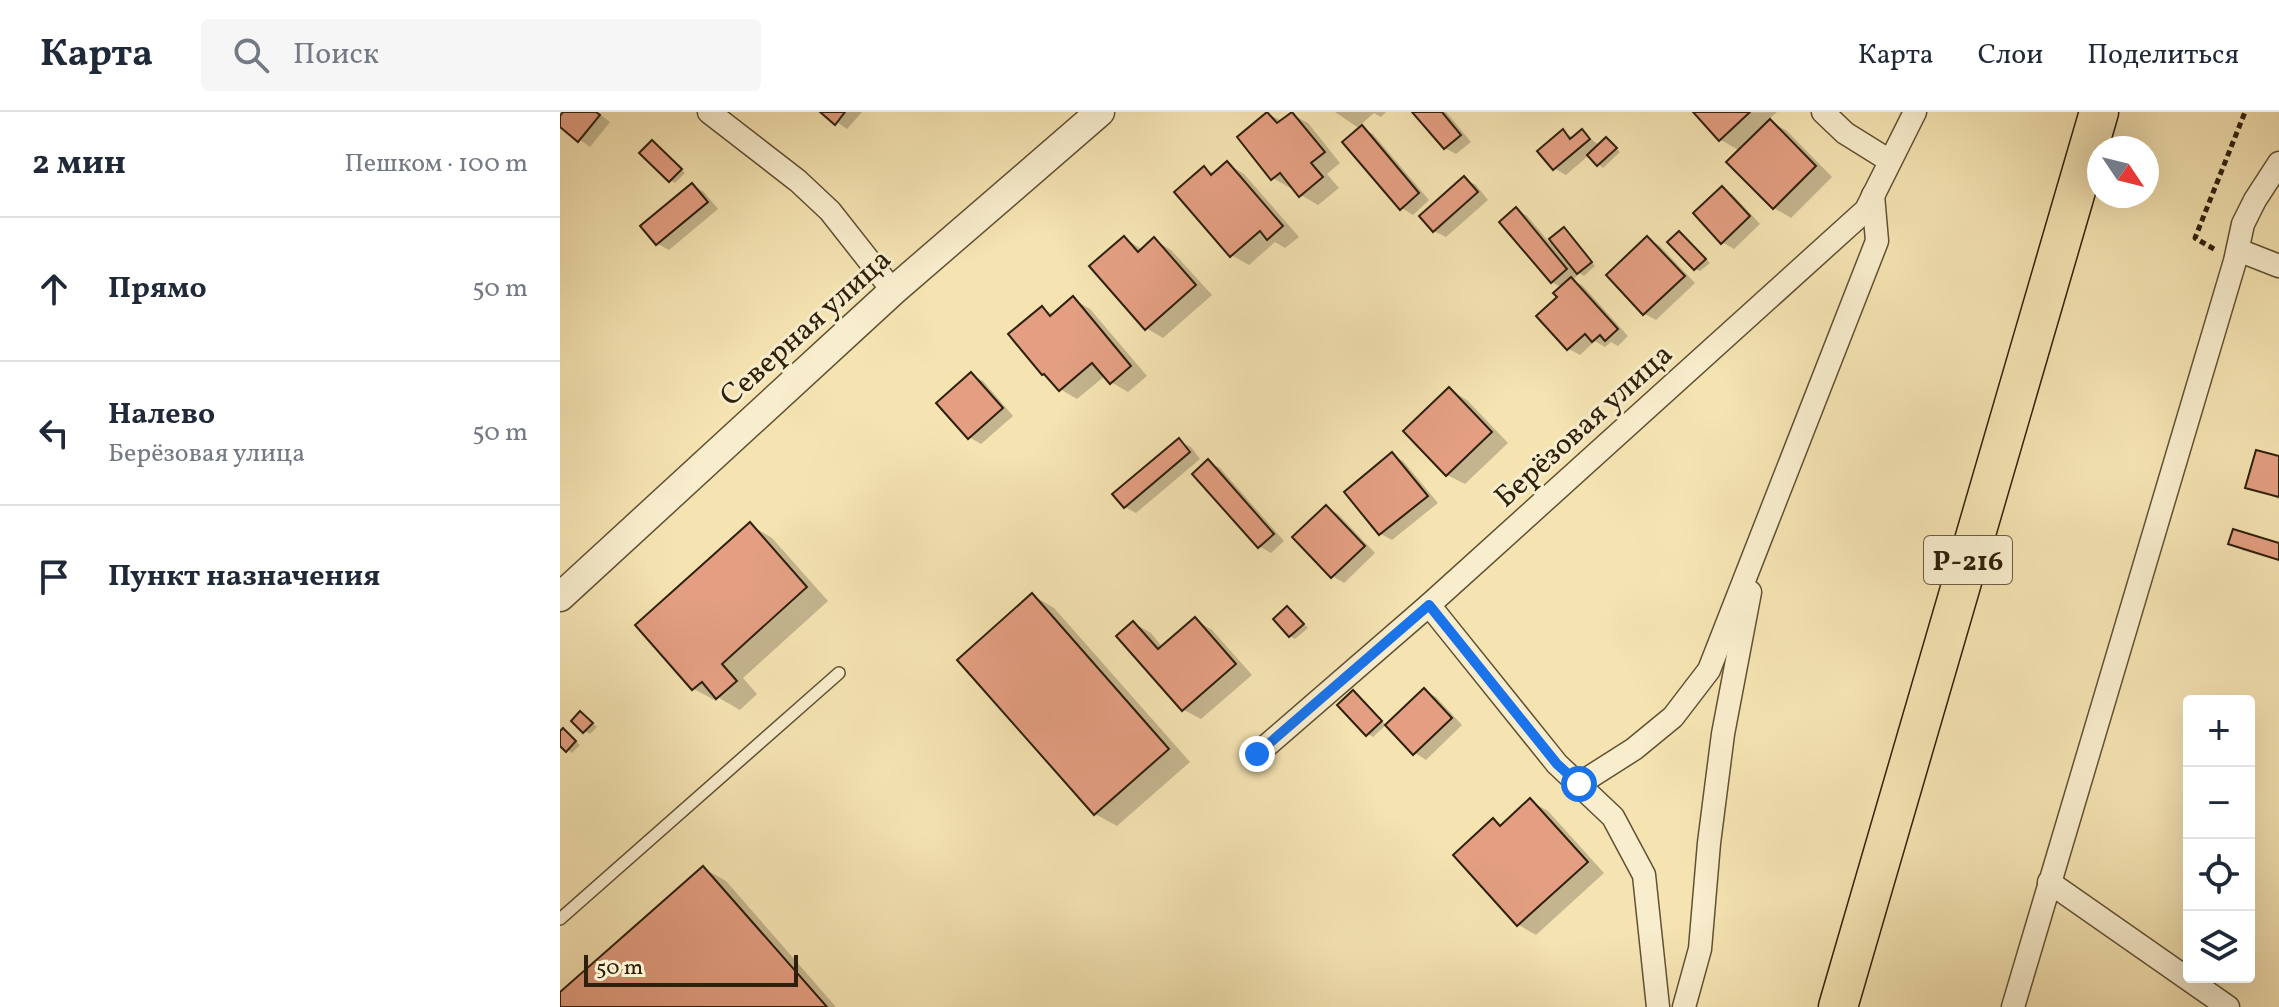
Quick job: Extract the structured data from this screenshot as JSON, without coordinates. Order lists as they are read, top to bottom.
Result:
{
  "streets": {
    "highway": ["Р-216"],
    "street": ["Северная улица", "Берёзовая улица"]
  },
  "scale_bar": "50 m",
  "north": "bottom right",
  "page": {
    "header": "Карта",
    "search": "Поиск",
    "nav": ["Карта", "Слои", "Поделиться"],
    "heading": ["2 мин", "Пешком · 100 m"],
    "list": [
      ["Прямо", "50 m"],
      ["Налево", "Берёзовая улица", "50 m"],
      "Пункт назначения"
    ],
    "map_buttons": ["+", "−"],
    "scale": "50 m"
  }
}
